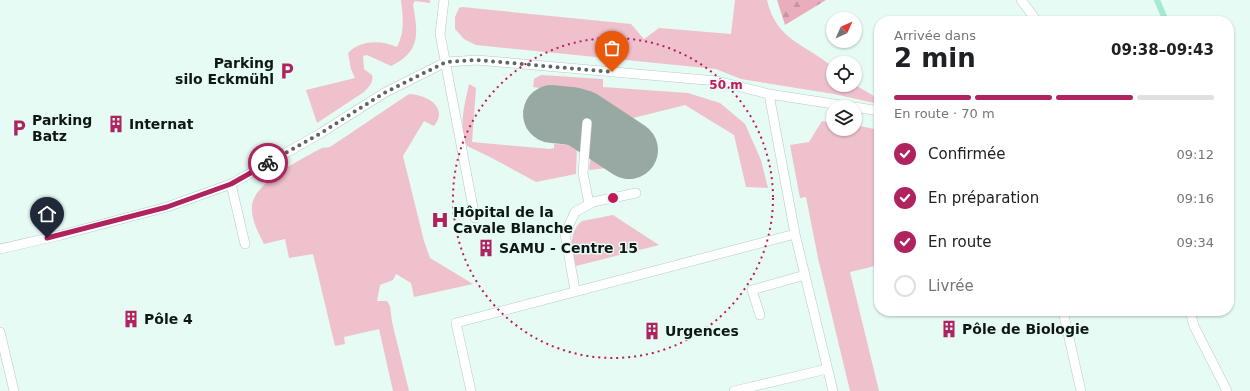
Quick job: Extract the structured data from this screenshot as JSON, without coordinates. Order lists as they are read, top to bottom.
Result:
{
  "places": {
    "parking": ["Parking silo Eckmühl", "Parking Batz"],
    "building": [
      "Internat",
      "SAMU - Centre 15",
      "Pôle 4",
      "Pôle de Biologie",
      "Urgences"
    ],
    "hospital": ["Hôpital de la Cavale Blanche"]
  },
  "north": "top right",
  "page": {
    "heading": ["2 min", "Arrivée dans", "09:38–09:43"],
    "bar": "En route · 70 m",
    "list": [
      ["Confirmée", "09:12"],
      ["En préparation", "09:16"],
      ["En route", "09:34"],
      "Livrée"
    ]
  },
  "rings": ["50 m"]
}
